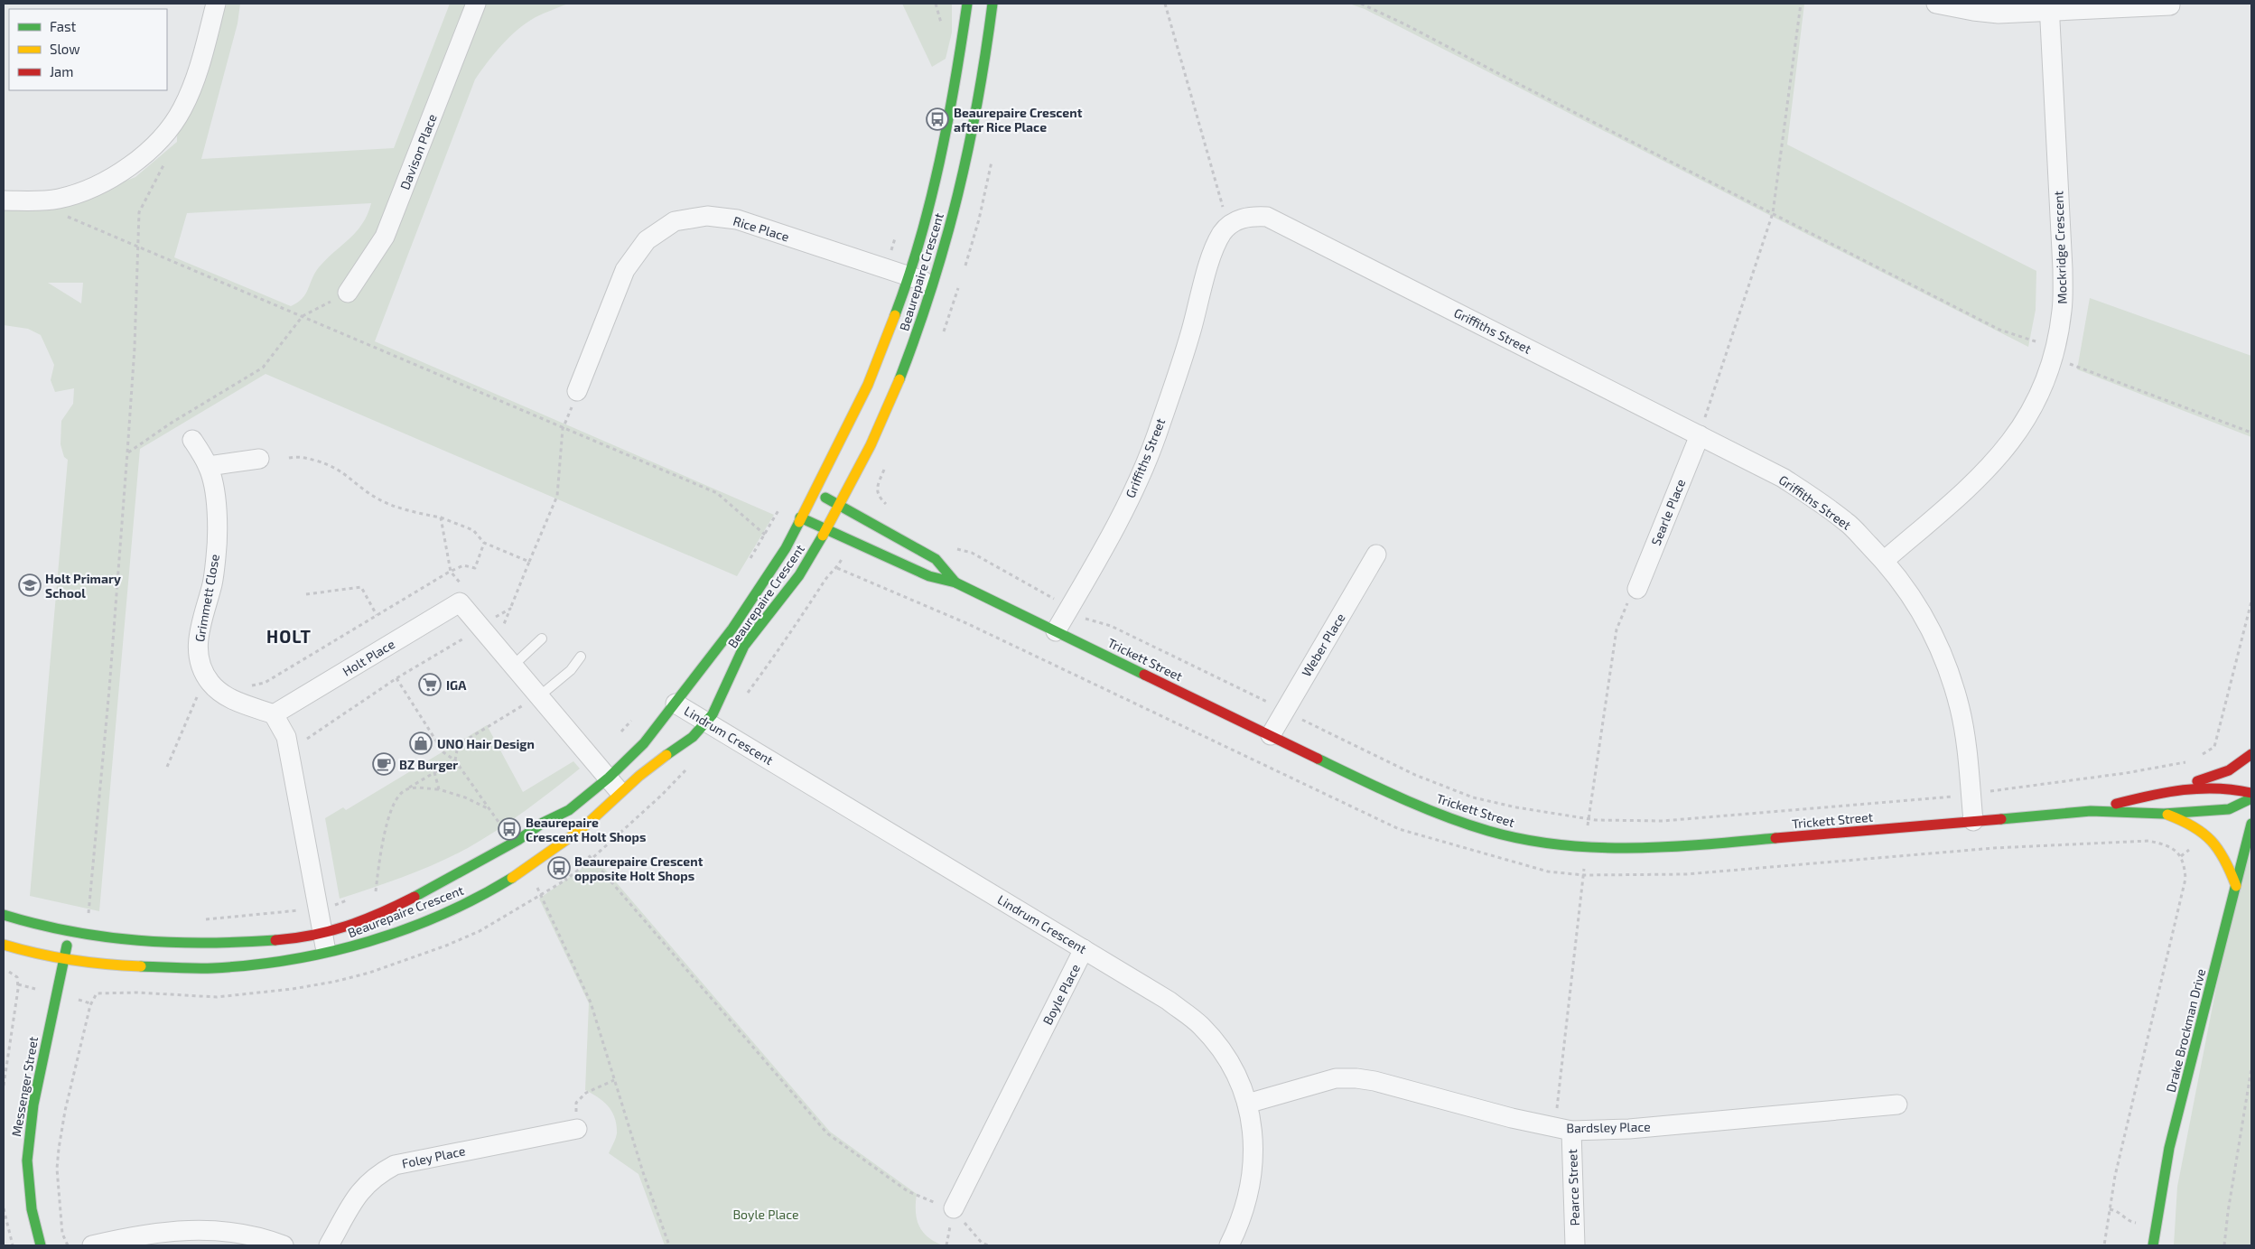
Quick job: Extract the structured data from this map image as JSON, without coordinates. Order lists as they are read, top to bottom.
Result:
{
  "streets": {
    "street": [
      "Davison Place",
      "Rice Place",
      "Mockridge Crescent",
      "Beaurepaire Crescent",
      "Griffiths Street",
      "Searle Place",
      "Grimmett Close",
      "Weber Place",
      "Holt Place",
      "Trickett Street",
      "Lindrum Crescent",
      "Boyle Place",
      "Drake Brockman Drive",
      "Messenger Street",
      "Bardsley Place",
      "Foley Place",
      "Pearce Street"
    ]
  },
  "crossings": [
    ["Rice Place", "Beaurepaire Crescent"],
    ["Mockridge Crescent", "Griffiths Street"],
    ["Beaurepaire Crescent", "Holt Place"],
    ["Beaurepaire Crescent", "Trickett Street"],
    ["Beaurepaire Crescent", "Lindrum Crescent"],
    ["Beaurepaire Crescent", "Messenger Street"],
    ["Griffiths Street", "Searle Place"],
    ["Griffiths Street", "Trickett Street"],
    ["Grimmett Close", "Holt Place"],
    ["Weber Place", "Trickett Street"],
    ["Lindrum Crescent", "Boyle Place"],
    ["Lindrum Crescent", "Bardsley Place"],
    ["Bardsley Place", "Pearce Street"]
  ],
  "districts": ["HOLT"],
  "parks": ["Boyle Place"],
  "places": {
    "bus stop": ["Beaurepaire Crescent after Rice Place", "Beaurepaire Crescent Holt Shops", "Beaurepaire Crescent opposite Holt Shops"],
    "school or university": ["Holt Primary School"],
    "supermarket": ["IGA"],
    "shop": ["UNO Hair Design"],
    "cafe": ["BZ Burger"]
  },
  "legend": ["Fast", "Slow", "Jam"]
}
